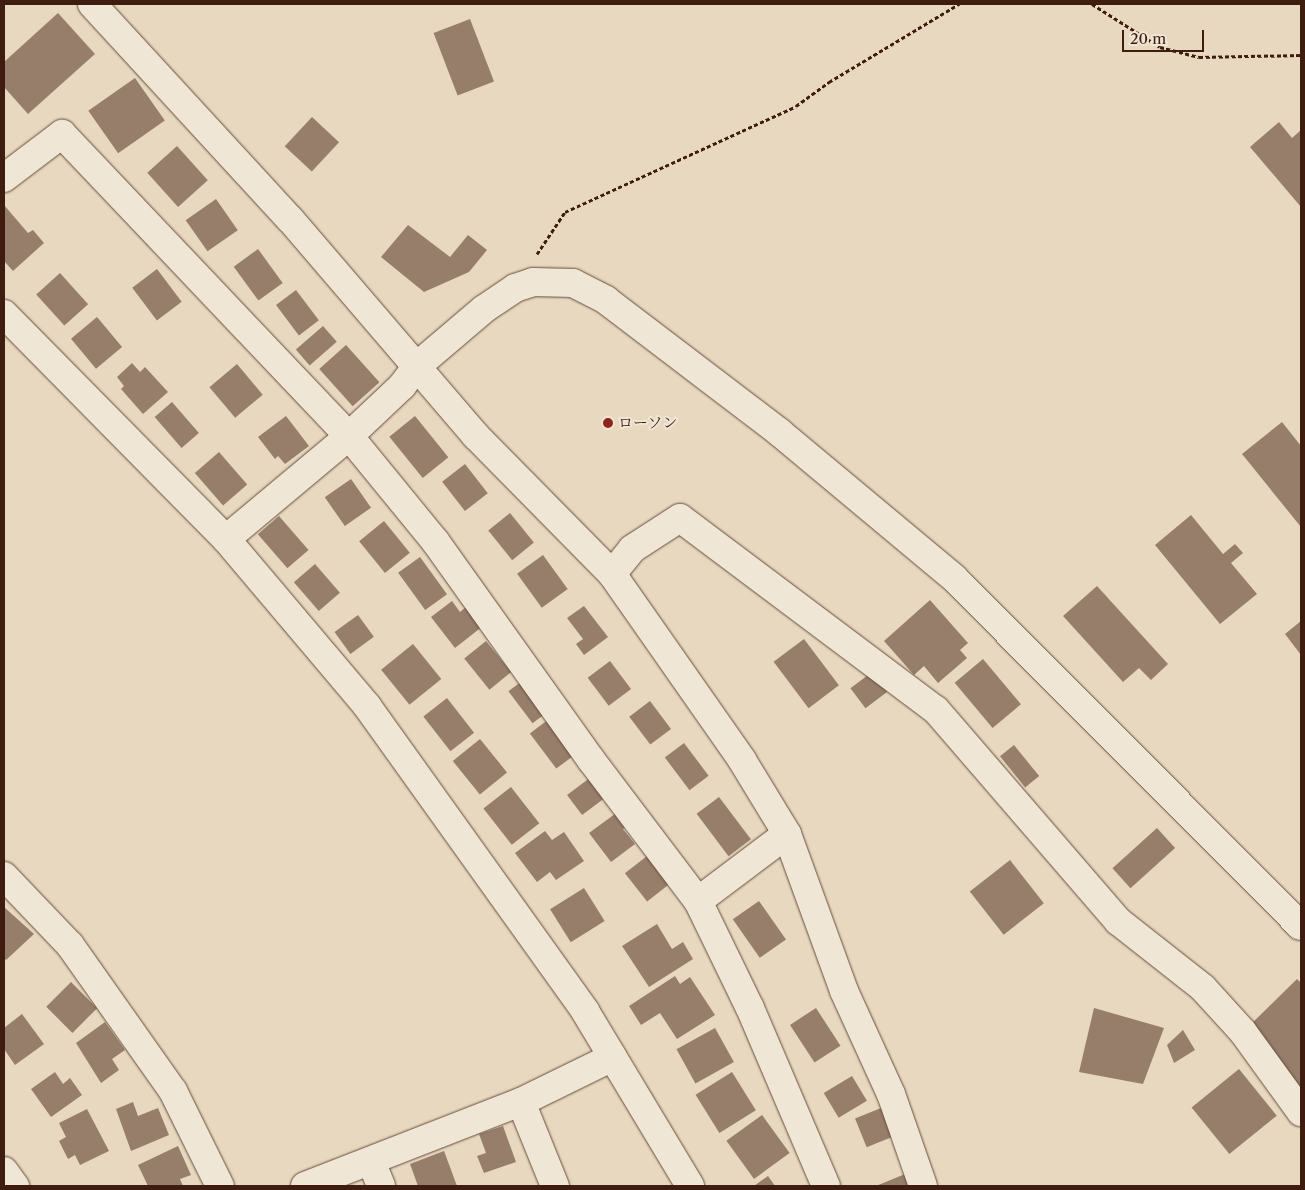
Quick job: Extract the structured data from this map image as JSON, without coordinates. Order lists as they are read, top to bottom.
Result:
{
  "places": ["ローソン"],
  "scale_bar": "20 m"
}
